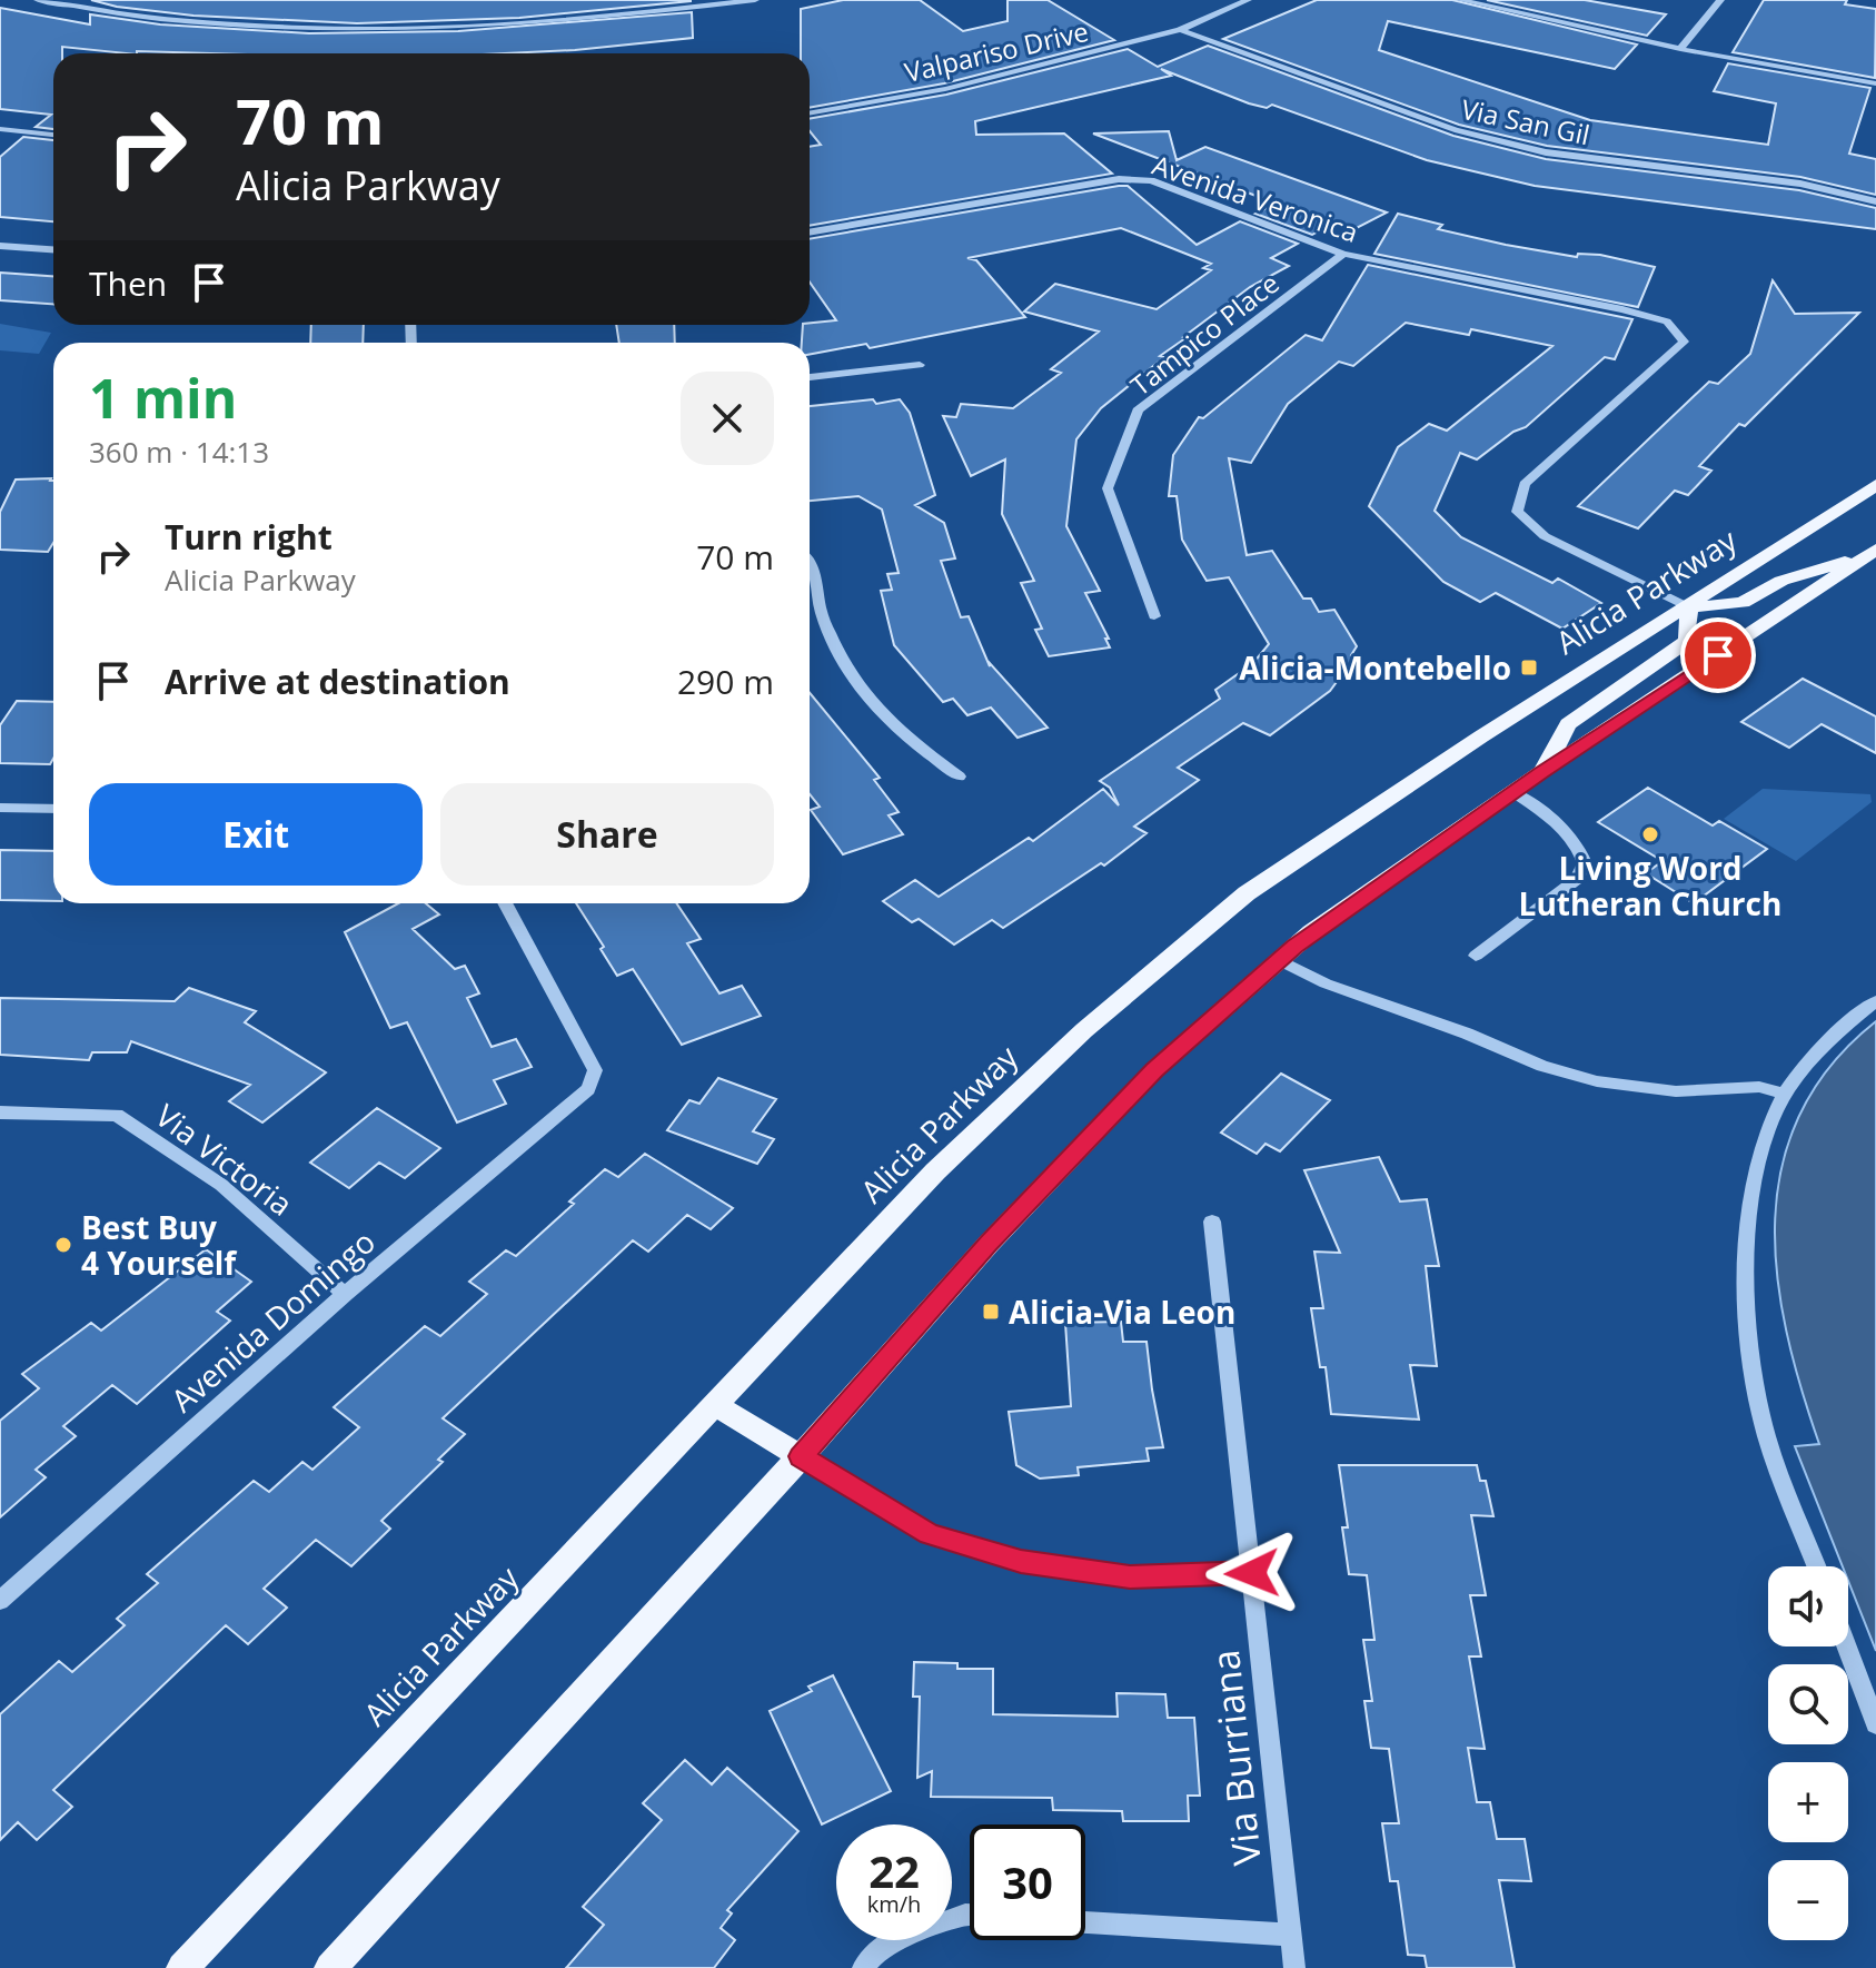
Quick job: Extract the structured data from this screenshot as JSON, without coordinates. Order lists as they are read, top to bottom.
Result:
{
  "streets": {
    "main road": ["Alicia Parkway"],
    "street": [
      "Valpariso Drive",
      "Via San Gil",
      "Avenida Veronica",
      "Tampico Place",
      "Via Victoria",
      "Avenida Domingo",
      "Via Burriana"
    ]
  },
  "crossings": [
    ["Valpariso Drive", "Via San Gil"],
    ["Avenida Veronica", "Tampico Place"],
    ["Avenida Veronica", "Alicia Parkway"],
    ["Via Victoria", "Avenida Domingo"]
  ],
  "places": {
    "transit": ["Alicia-Montebello", "Alicia-Via Leon"],
    "other": ["Living Word Lutheran Church", "Best Buy 4 Yourself"]
  },
  "page": {
    "turn": ["70 m", "Alicia Parkway"],
    "then": "Then",
    "heading": ["1 min", "360 m · 14:13"],
    "list": [
      {
        "name": "Turn right",
        "note": "Alicia Parkway",
        "value": "70 m"
      },
      {
        "name": "Arrive at destination",
        "value": "290 m"
      }
    ],
    "buttons": ["Exit", "Share"],
    "map_buttons": ["+", "−"],
    "speed": "22 km/h",
    "limit": "30"
  }
}
